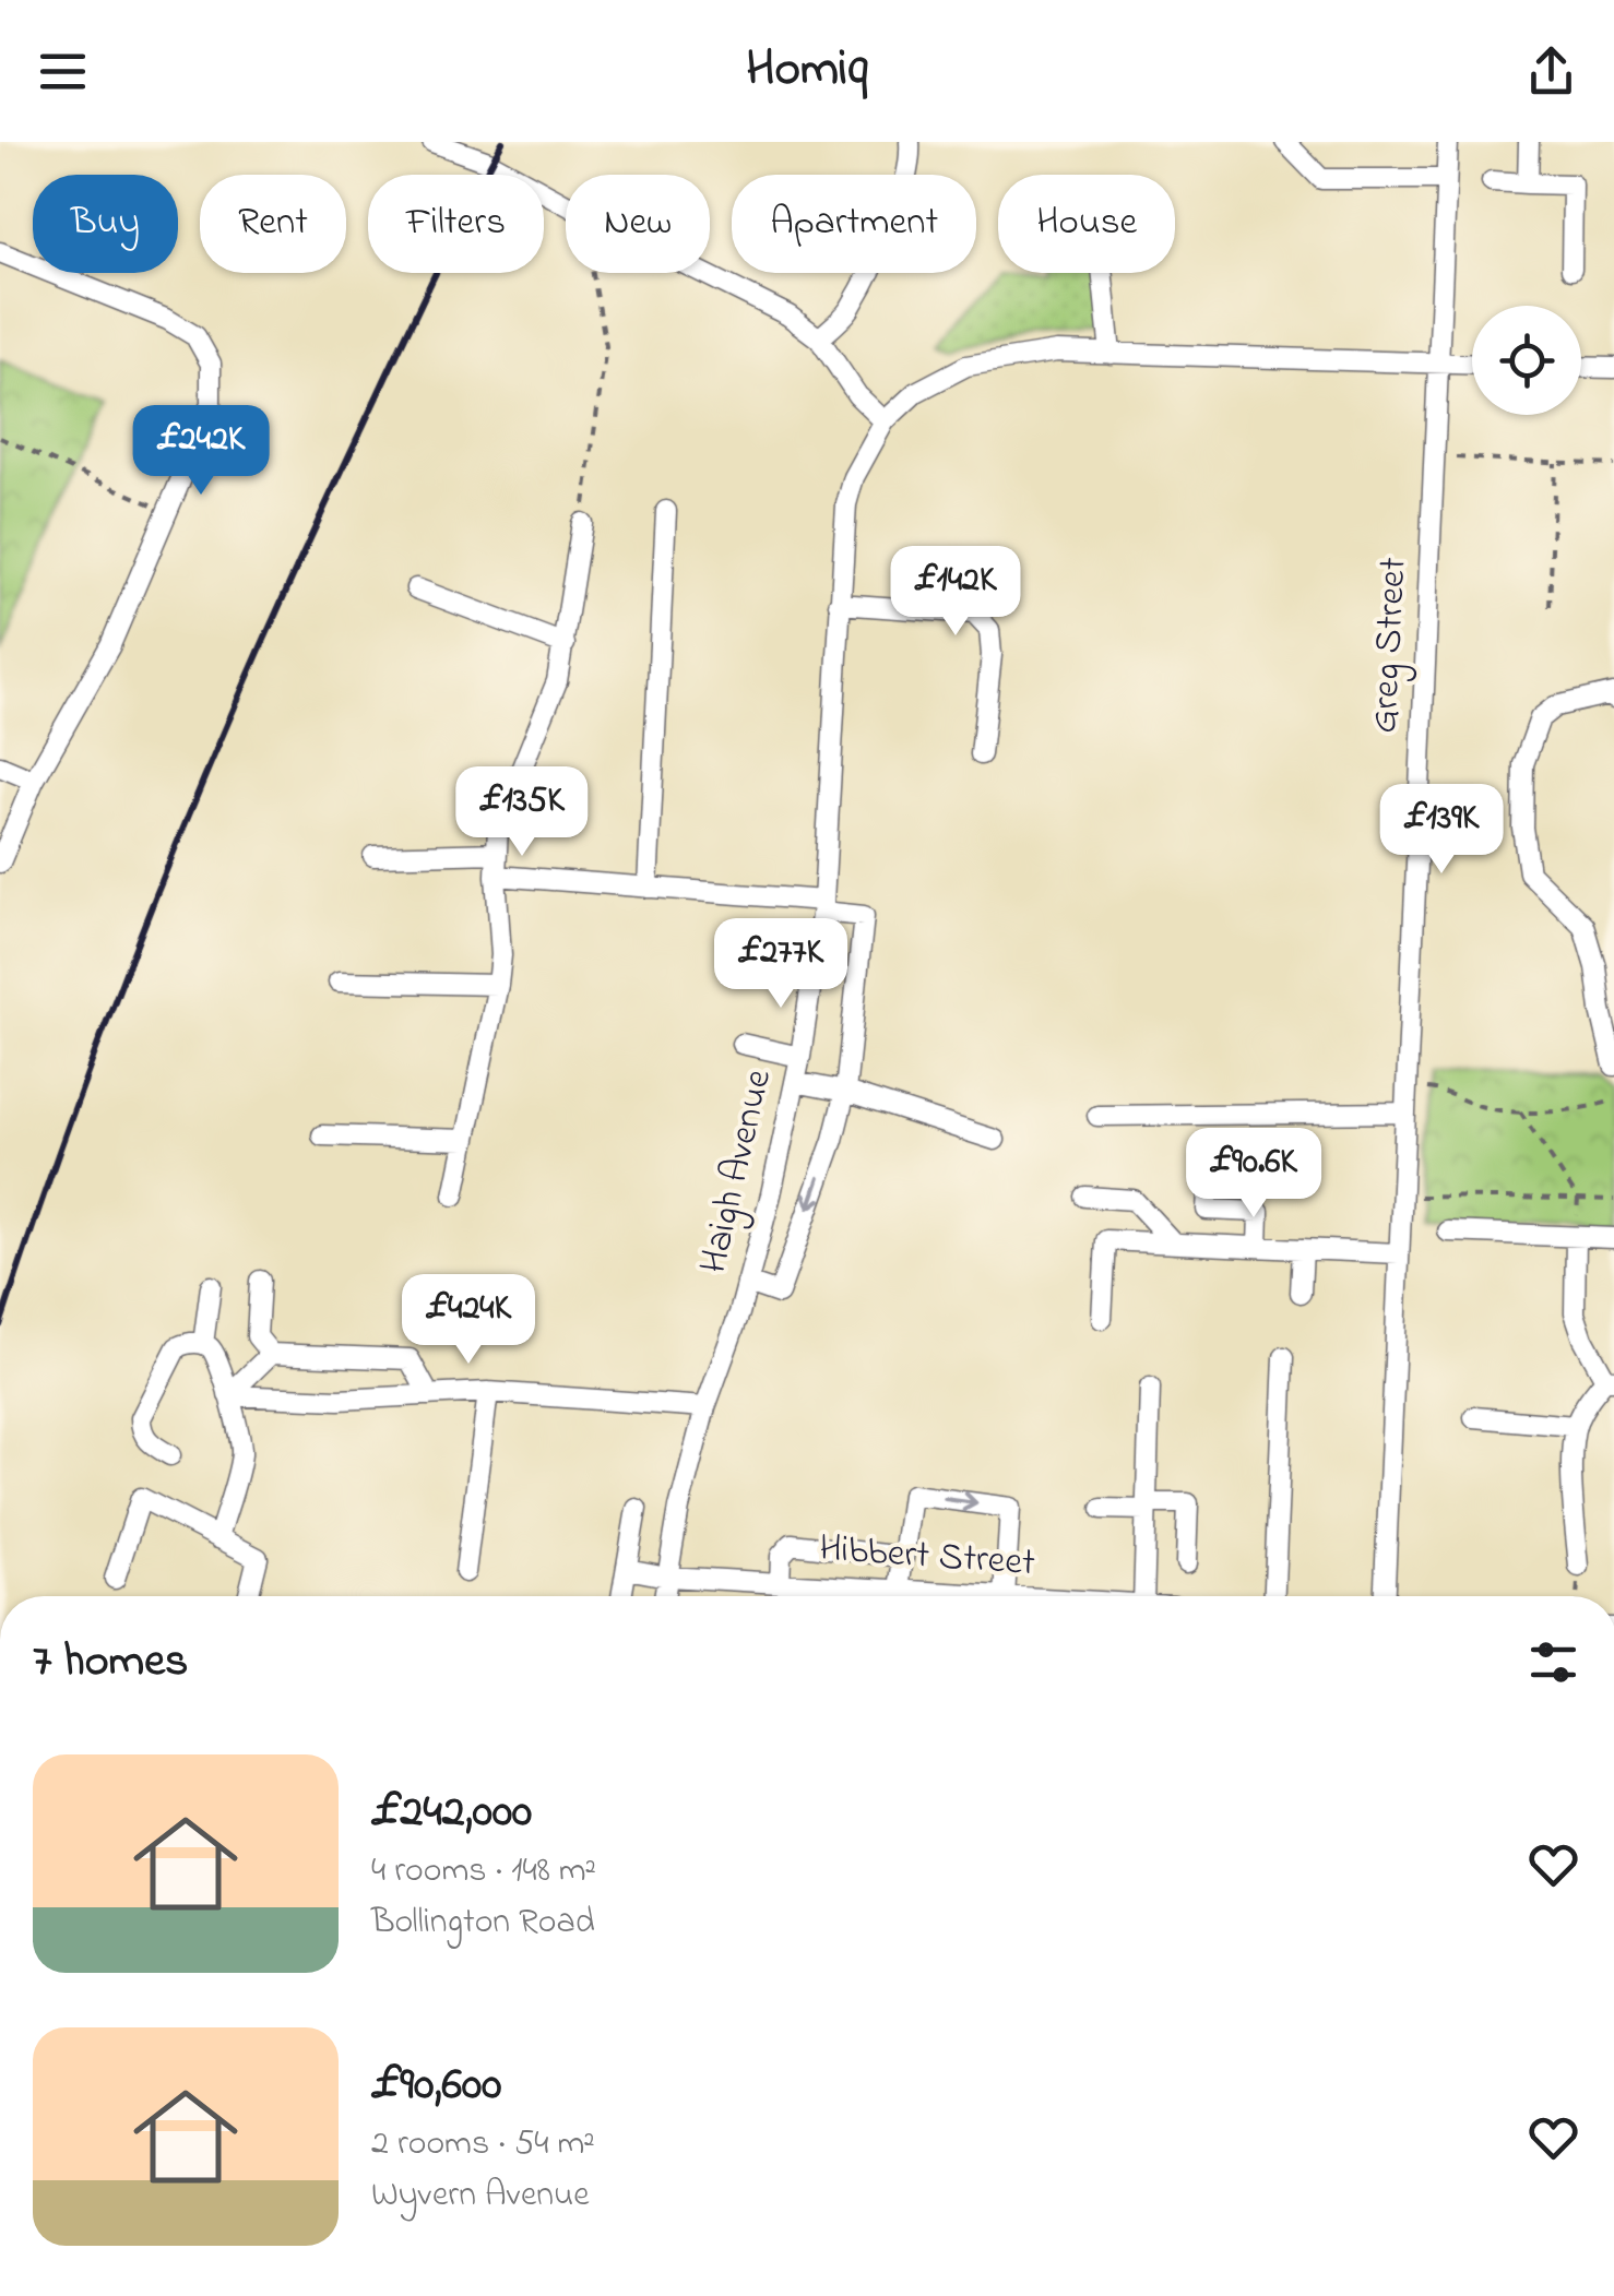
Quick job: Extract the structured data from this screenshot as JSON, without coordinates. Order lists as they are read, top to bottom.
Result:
{
  "streets": {
    "street": ["Greg Street", "Haigh Avenue", "Hibbert Street"]
  },
  "crossings": [
    ["Haigh Avenue", "Hibbert Street"]
  ],
  "page": {
    "header": "Homiq",
    "chip": [
      "Buy",
      "Rent",
      "Filters",
      "New",
      "Apartment",
      "House"
    ],
    "price": [
      "£242K",
      "£142K",
      "£135K",
      "£139K",
      "£277K",
      "£90.6K",
      "£424K"
    ],
    "heading": "7 homes",
    "list": [
      {
        "name": "£242,000",
        "note": "4 rooms · 148 m² · Bollington Road"
      },
      {
        "name": "£90,600",
        "note": "2 rooms · 54 m² · Wyvern Avenue"
      }
    ]
  }
}
